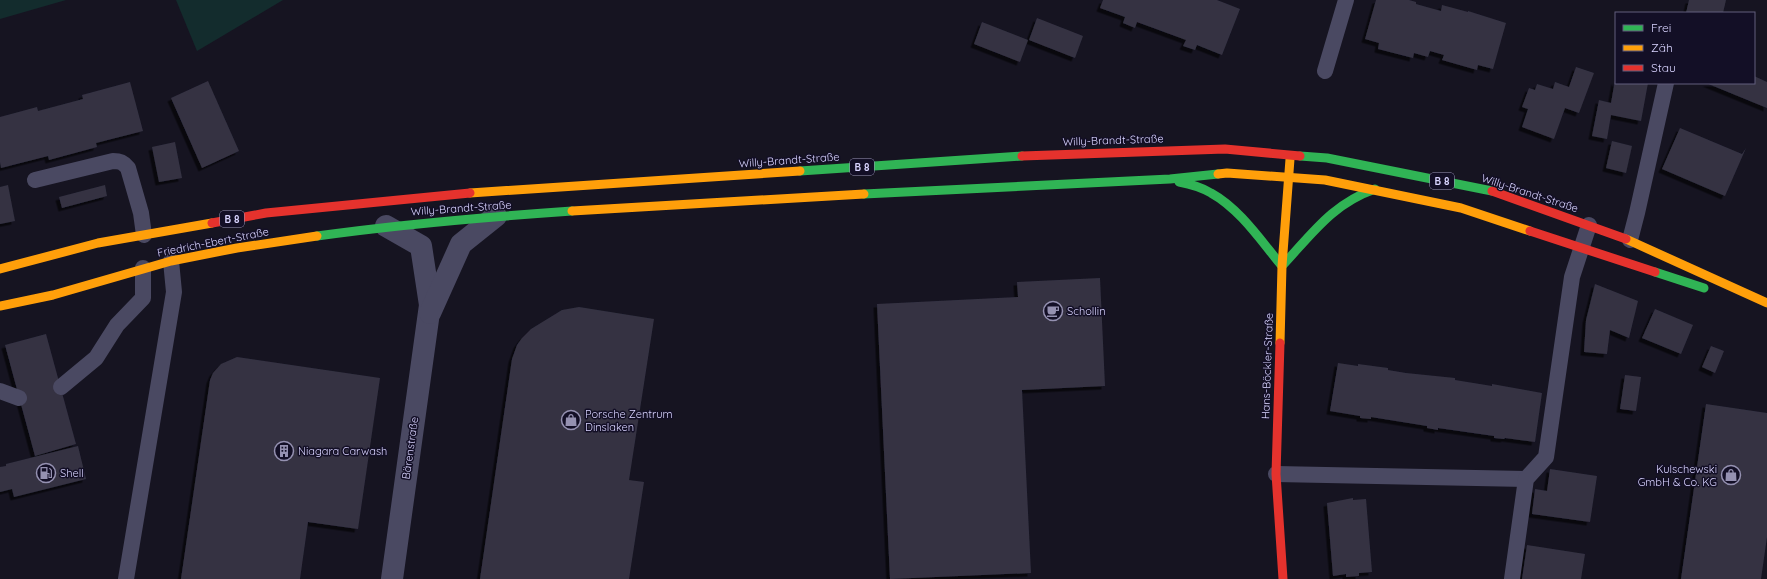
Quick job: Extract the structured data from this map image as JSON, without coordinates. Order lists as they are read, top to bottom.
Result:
{
  "streets": {
    "main road": [
      "Willy-Brandt-Straße",
      "B 8",
      "Friedrich-Ebert-Straße",
      "Hans-Böckler-Straße"
    ],
    "street": ["Bärenstraße"]
  },
  "crossings": [
    ["Willy-Brandt-Straße", "B 8"],
    ["Willy-Brandt-Straße", "Friedrich-Ebert-Straße"],
    ["Willy-Brandt-Straße", "Hans-Böckler-Straße"],
    ["Willy-Brandt-Straße", "Bärenstraße"],
    ["Friedrich-Ebert-Straße", "Bärenstraße"]
  ],
  "places": {
    "cafe": ["Schollin"],
    "shop": ["Porsche Zentrum Dinslaken", "Kulschewski GmbH & Co. KG"],
    "building": ["Niagara Carwash"],
    "fuel station": ["Shell"]
  },
  "legend": ["Frei", "Zäh", "Stau"]
}
